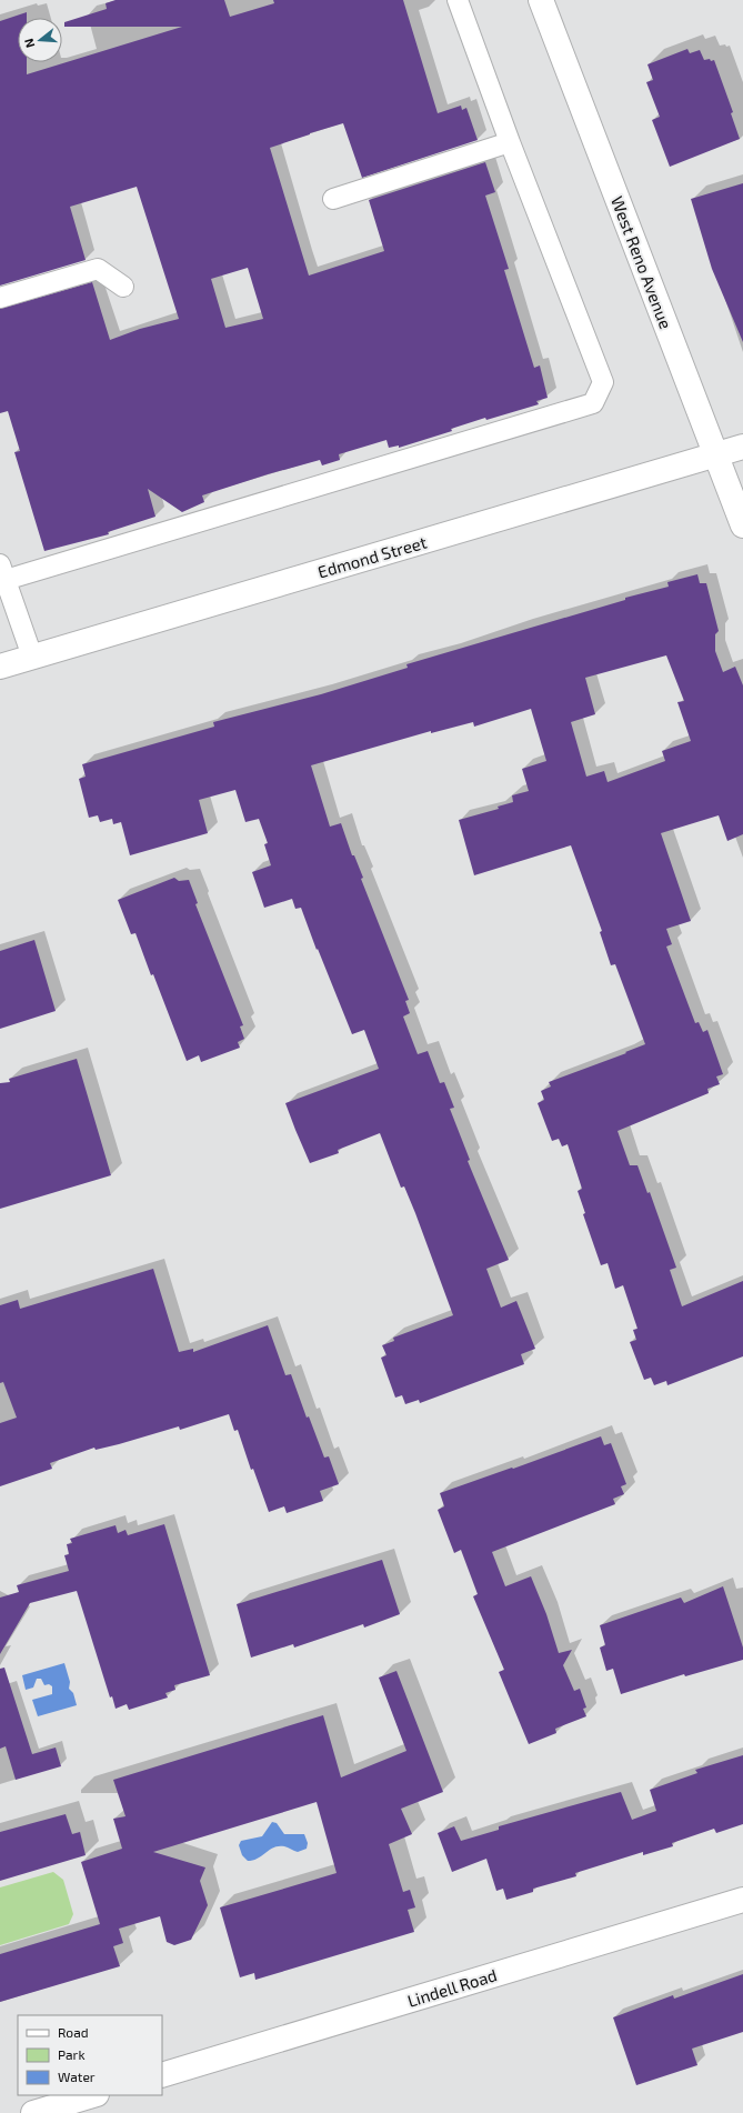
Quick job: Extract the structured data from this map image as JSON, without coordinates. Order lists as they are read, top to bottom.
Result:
{
  "streets": {
    "street": ["West Reno Avenue", "Edmond Street", "Lindell Road"]
  },
  "crossings": [
    ["West Reno Avenue", "Edmond Street"]
  ],
  "legend": ["Road", "Park", "Water"],
  "north": "left"
}
